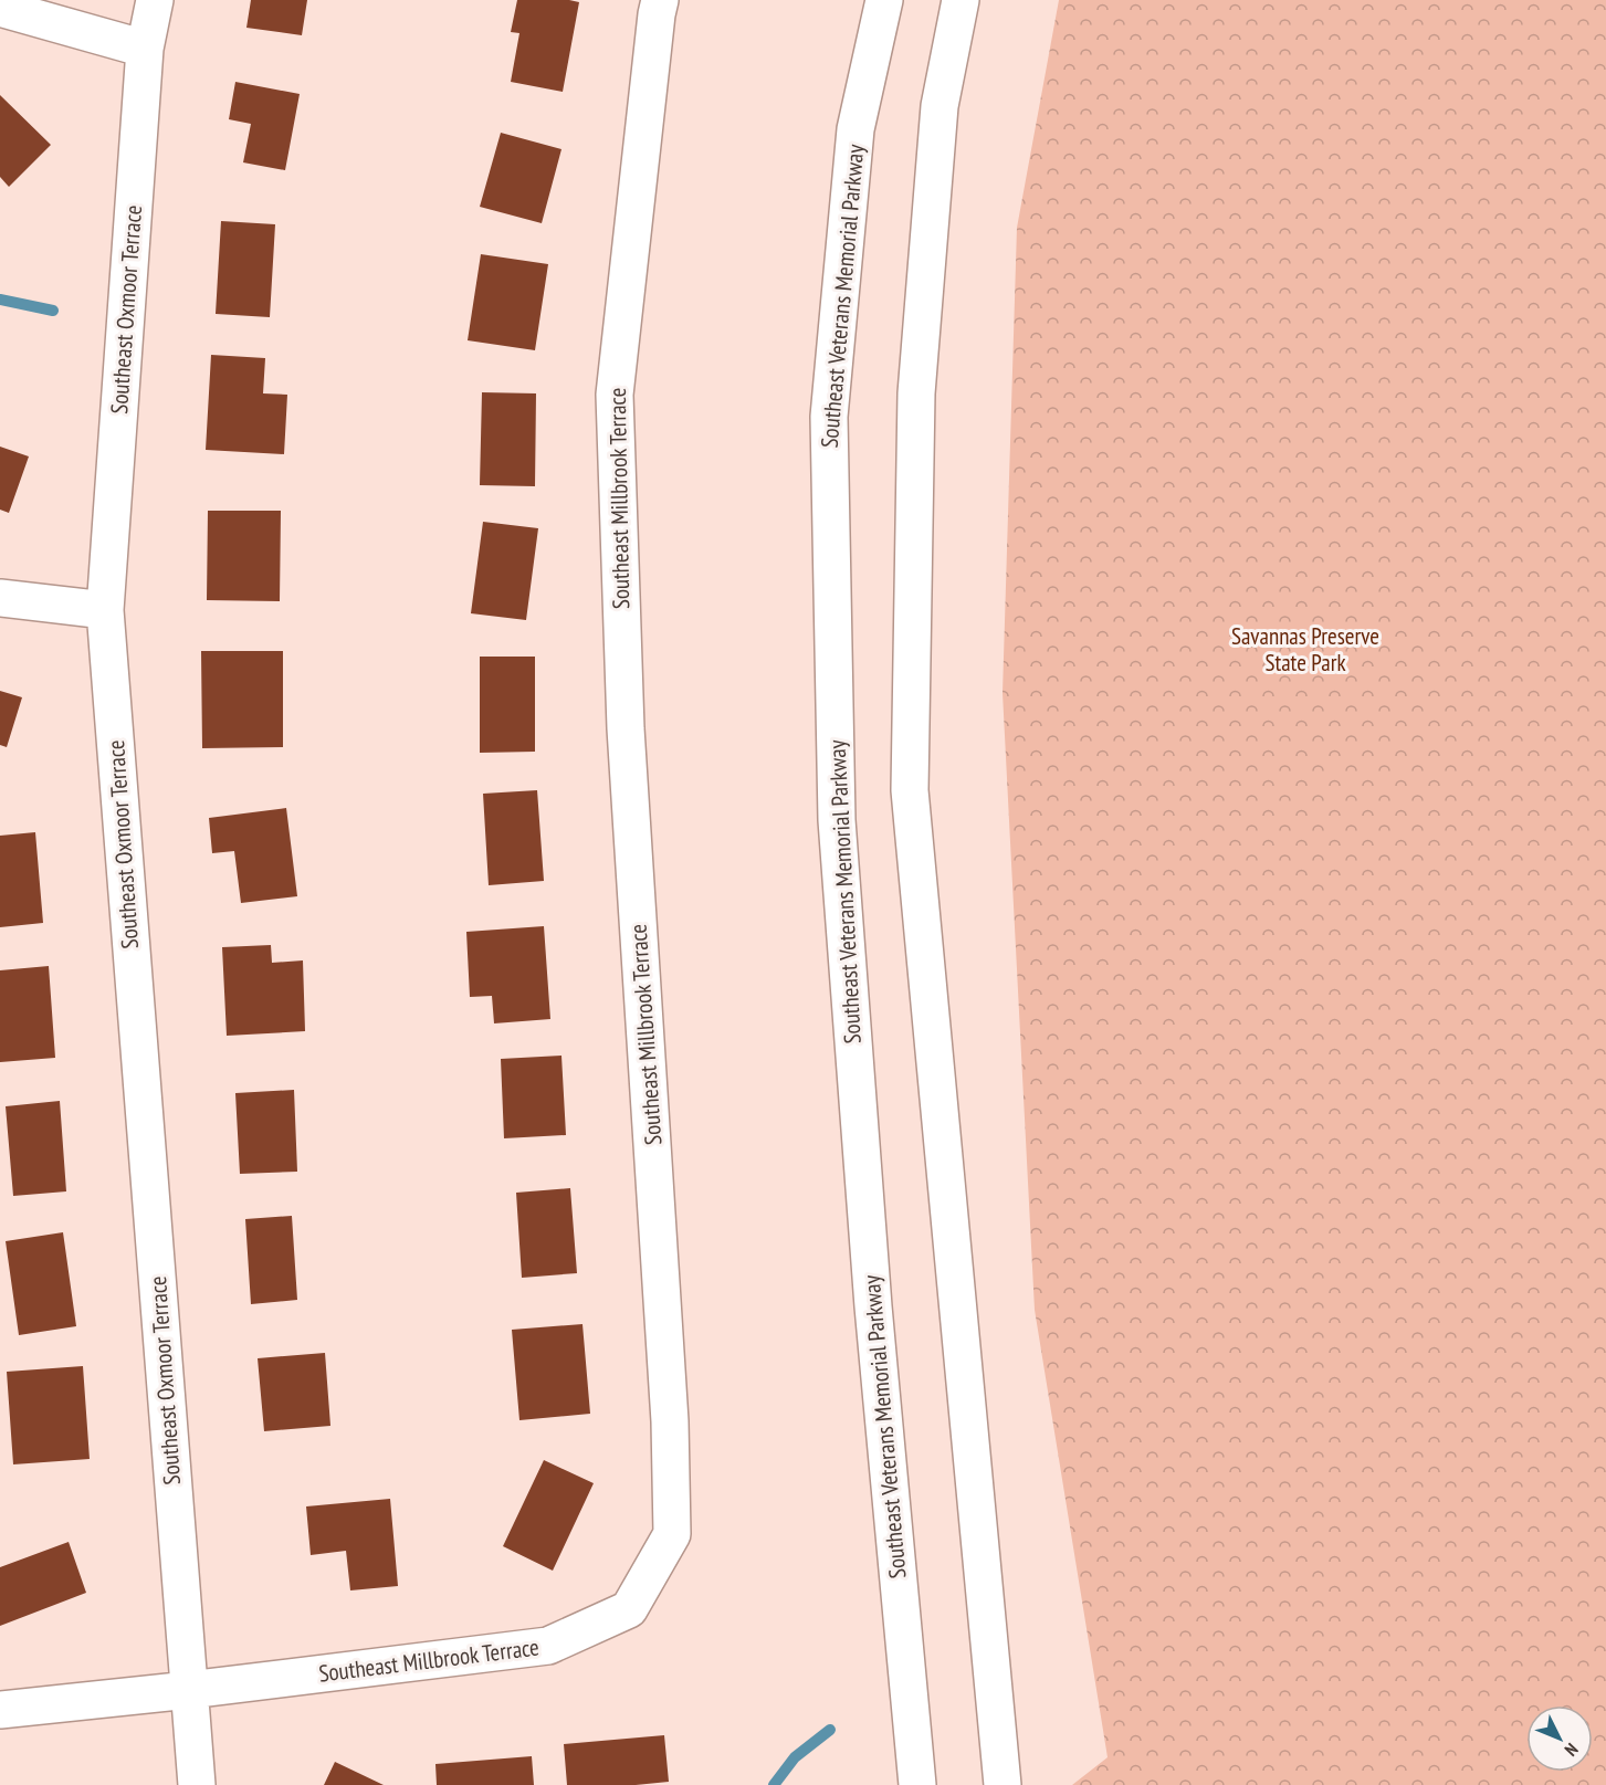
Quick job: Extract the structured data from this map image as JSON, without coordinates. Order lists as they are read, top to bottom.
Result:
{
  "streets": {
    "street": ["Southeast Veterans Memorial Parkway", "Southeast Oxmoor Terrace", "Southeast Millbrook Terrace"]
  },
  "crossings": [
    ["Southeast Oxmoor Terrace", "Southeast Millbrook Terrace"]
  ],
  "parks": ["Savannas Preserve State Park"],
  "north": "bottom right"
}
